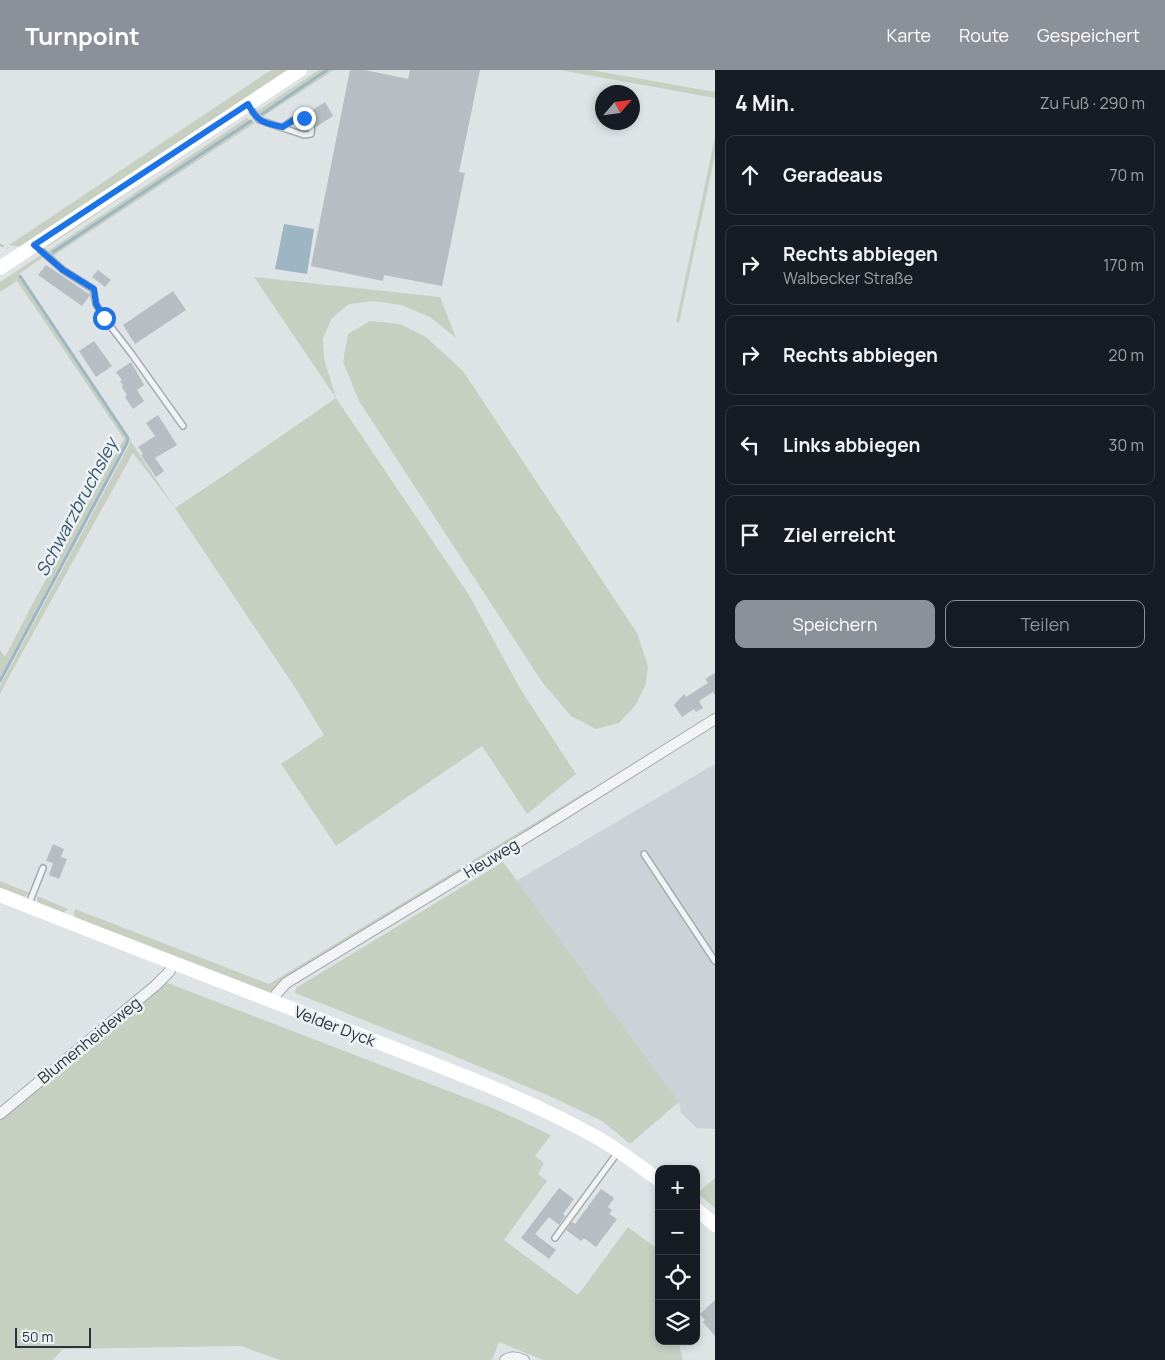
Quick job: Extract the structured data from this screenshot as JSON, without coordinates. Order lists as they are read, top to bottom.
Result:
{
  "streets": {
    "main road": ["Velder Dyck"],
    "street": ["Heuweg", "Blumenheideweg"]
  },
  "crossings": [
    ["Heuweg", "Velder Dyck"],
    ["Velder Dyck", "Blumenheideweg"]
  ],
  "water": ["Schwarzbruchsley"],
  "scale_bar": "50 m",
  "north": "top right",
  "page": {
    "header": "Turnpoint",
    "nav": ["Karte", "Route", "Gespeichert"],
    "heading": ["4 Min.", "Zu Fuß · 290 m"],
    "list": [
      ["Geradeaus", "70 m"],
      ["Rechts abbiegen", "Walbecker Straße", "170 m"],
      ["Rechts abbiegen", "20 m"],
      ["Links abbiegen", "30 m"],
      "Ziel erreicht"
    ],
    "buttons": ["Speichern", "Teilen"],
    "map_buttons": ["+", "−"],
    "scale": "50 m"
  }
}
